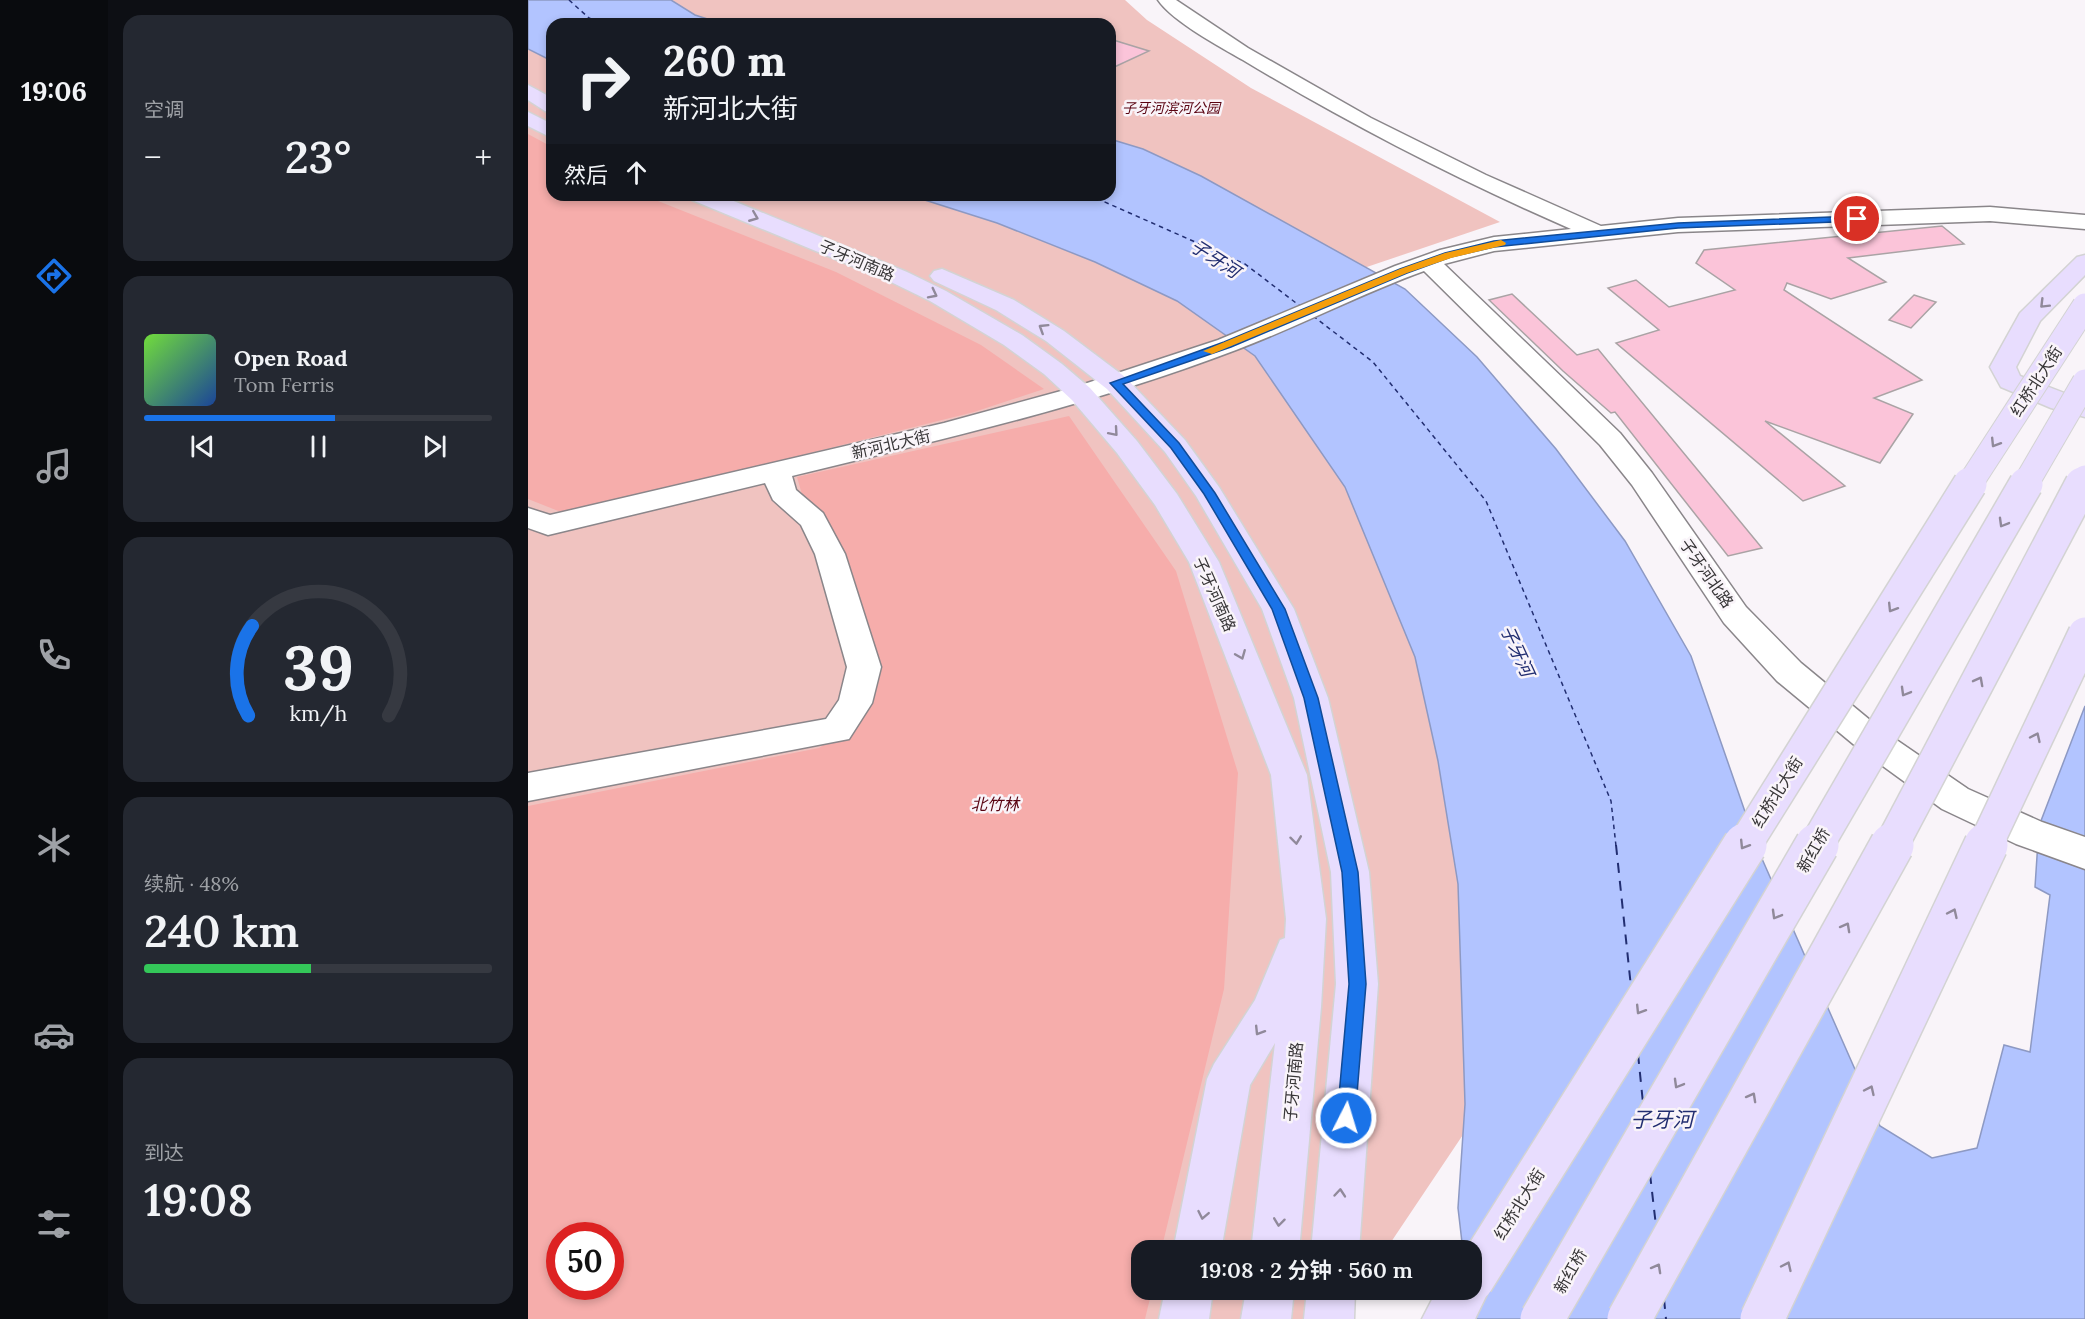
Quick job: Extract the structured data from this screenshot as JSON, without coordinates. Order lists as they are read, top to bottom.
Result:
{
  "streets": {
    "main road": ["子牙河南路", "红桥北大街", "新红桥"],
    "street": ["新河北大街", "子牙河北路"]
  },
  "crossings": [
    ["子牙河南路", "新河北大街"],
    ["新河北大街", "子牙河北路"]
  ],
  "water": ["子牙河"],
  "parks": ["子牙河滨河公园", "北竹林"],
  "page": {
    "tabs": "19:06",
    "tile": [
      "空调",
      ["续航 · 48%", "240 km"],
      ["到达", "19:08"]
    ],
    "turn": ["260 m", "新河北大街"],
    "heat": ["−", "23°", "+"],
    "then": "然后",
    "song": ["Open Road", "Tom Ferris"],
    "limit": "50",
    "trip": "19:08 · 2 分钟 · 560 m",
    "gauge": ["39", "km/h"]
  }
}
